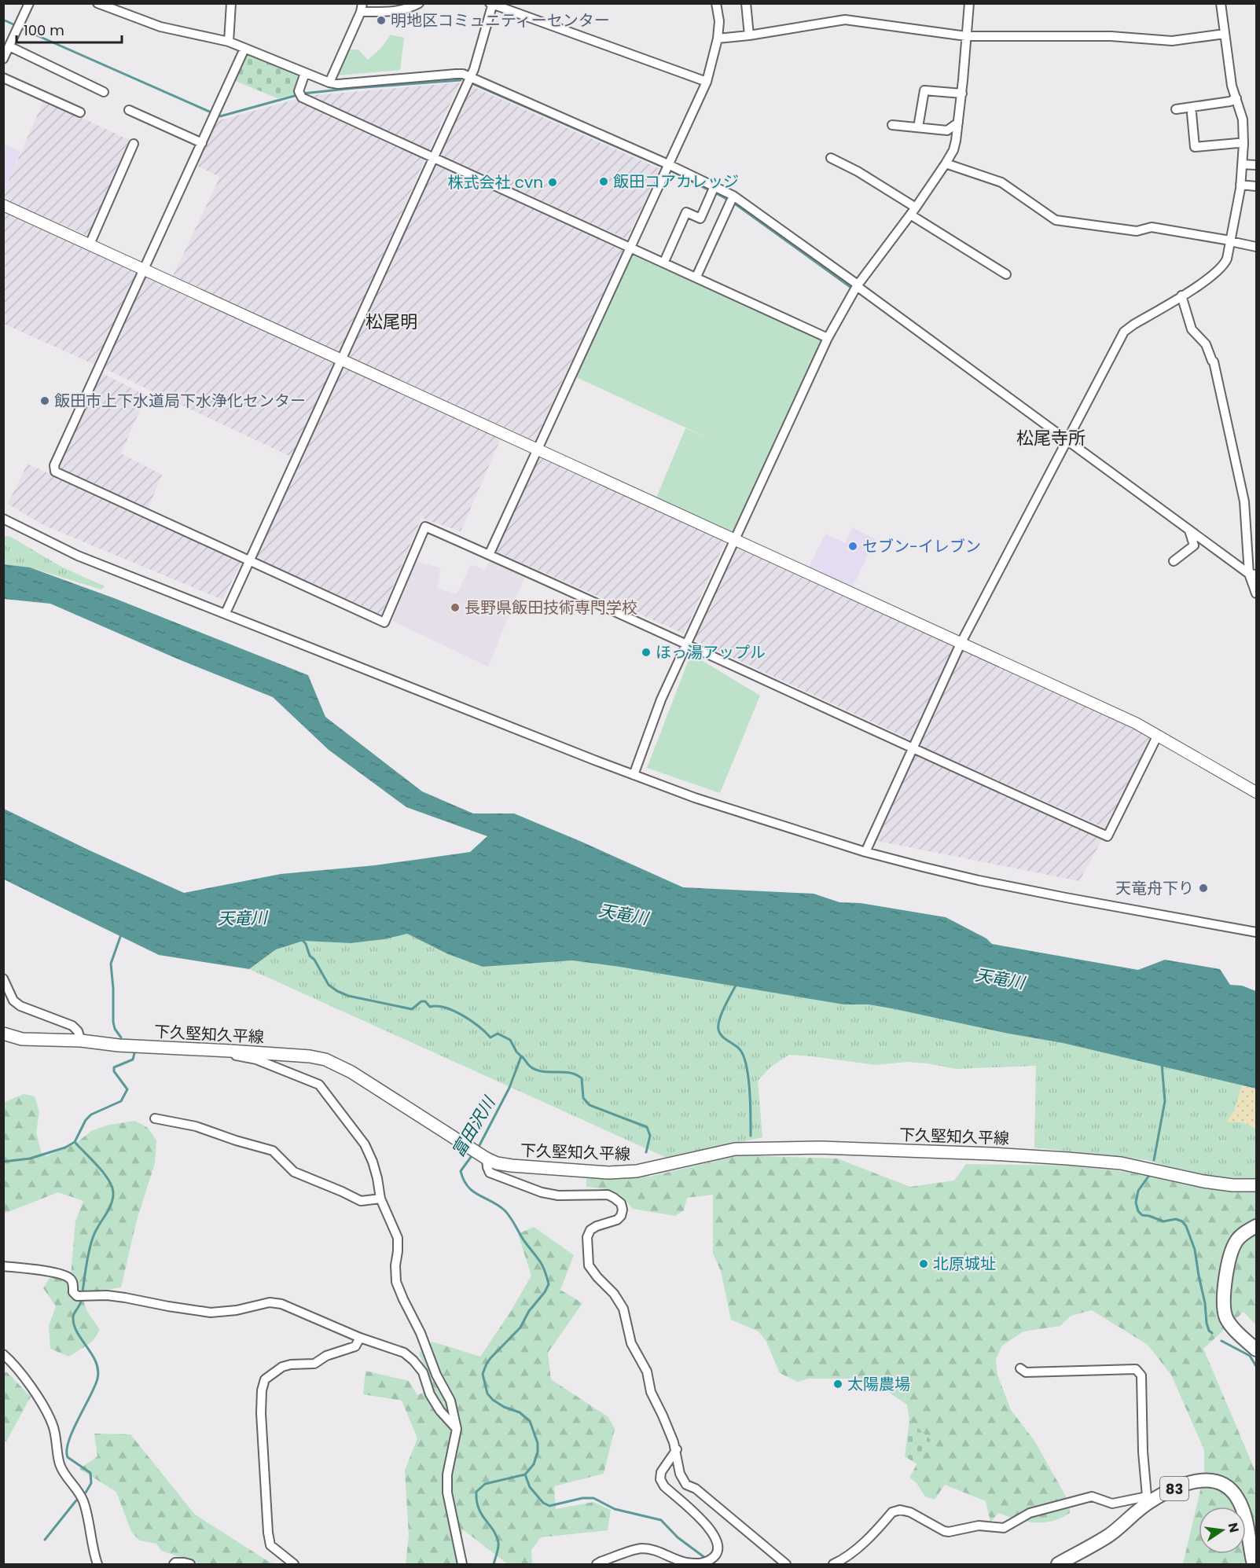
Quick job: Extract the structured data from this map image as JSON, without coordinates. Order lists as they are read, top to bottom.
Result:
{
  "streets": {
    "main road": ["下久堅知久平線", "83"]
  },
  "districts": ["松尾明", "松尾寺所"],
  "water": ["天竜川", "富田沢川"],
  "places": [
    "明地区コミュニティーセンター",
    "飯田コアカレッジ",
    "株式会社 cvn",
    "飯田市上下水道局下水浄化センター",
    "セブン-イレブン",
    "長野県飯田技術専門学校",
    "ほっ湯アップル",
    "天竜舟下り",
    "北原城址",
    "太陽農場"
  ],
  "scale_bar": "100 m",
  "north": "right"
}
